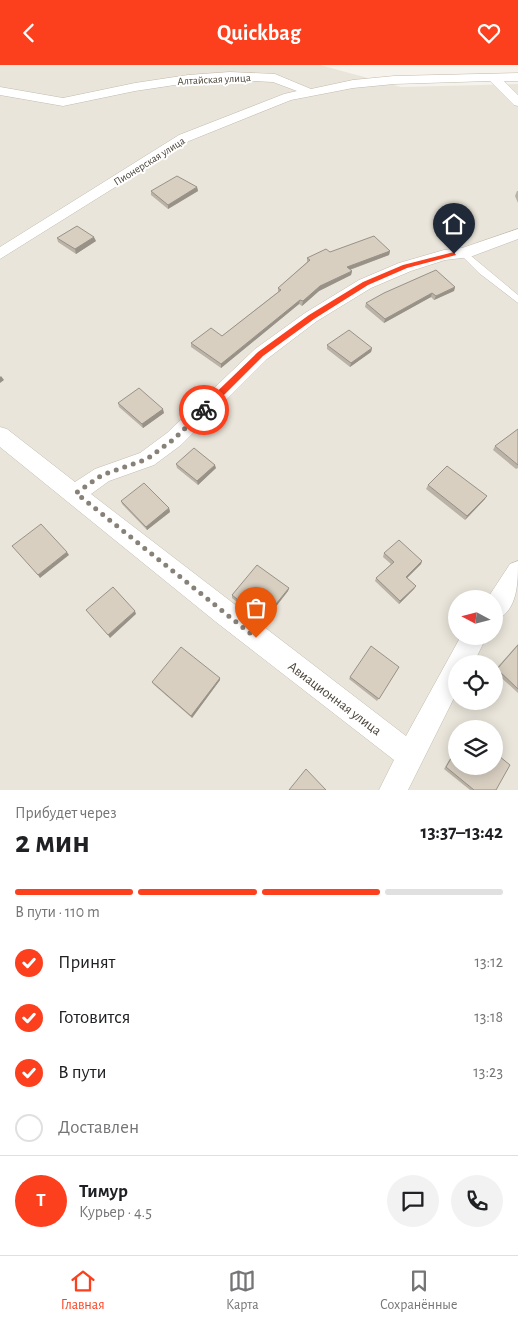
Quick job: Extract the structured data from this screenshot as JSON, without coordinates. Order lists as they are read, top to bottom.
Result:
{
  "streets": {
    "street": ["Алтайская улица", "Пионерская улица", "Авиационная улица"]
  },
  "crossings": [
    ["Алтайская улица", "Пионерская улица"]
  ],
  "north": "left",
  "page": {
    "header": "Quickbag",
    "heading": ["2 мин", "Прибудет через", "13:37–13:42"],
    "panel": ["Тимур", "Курьер · 4.5"],
    "bar": "В пути · 110 m",
    "list": [
      ["Принят", "13:12"],
      ["Готовится", "13:18"],
      ["В пути", "13:23"],
      "Доставлен"
    ],
    "round": "Т",
    "tabs": ["Главная", "Карта", "Сохранённые"]
  }
}
